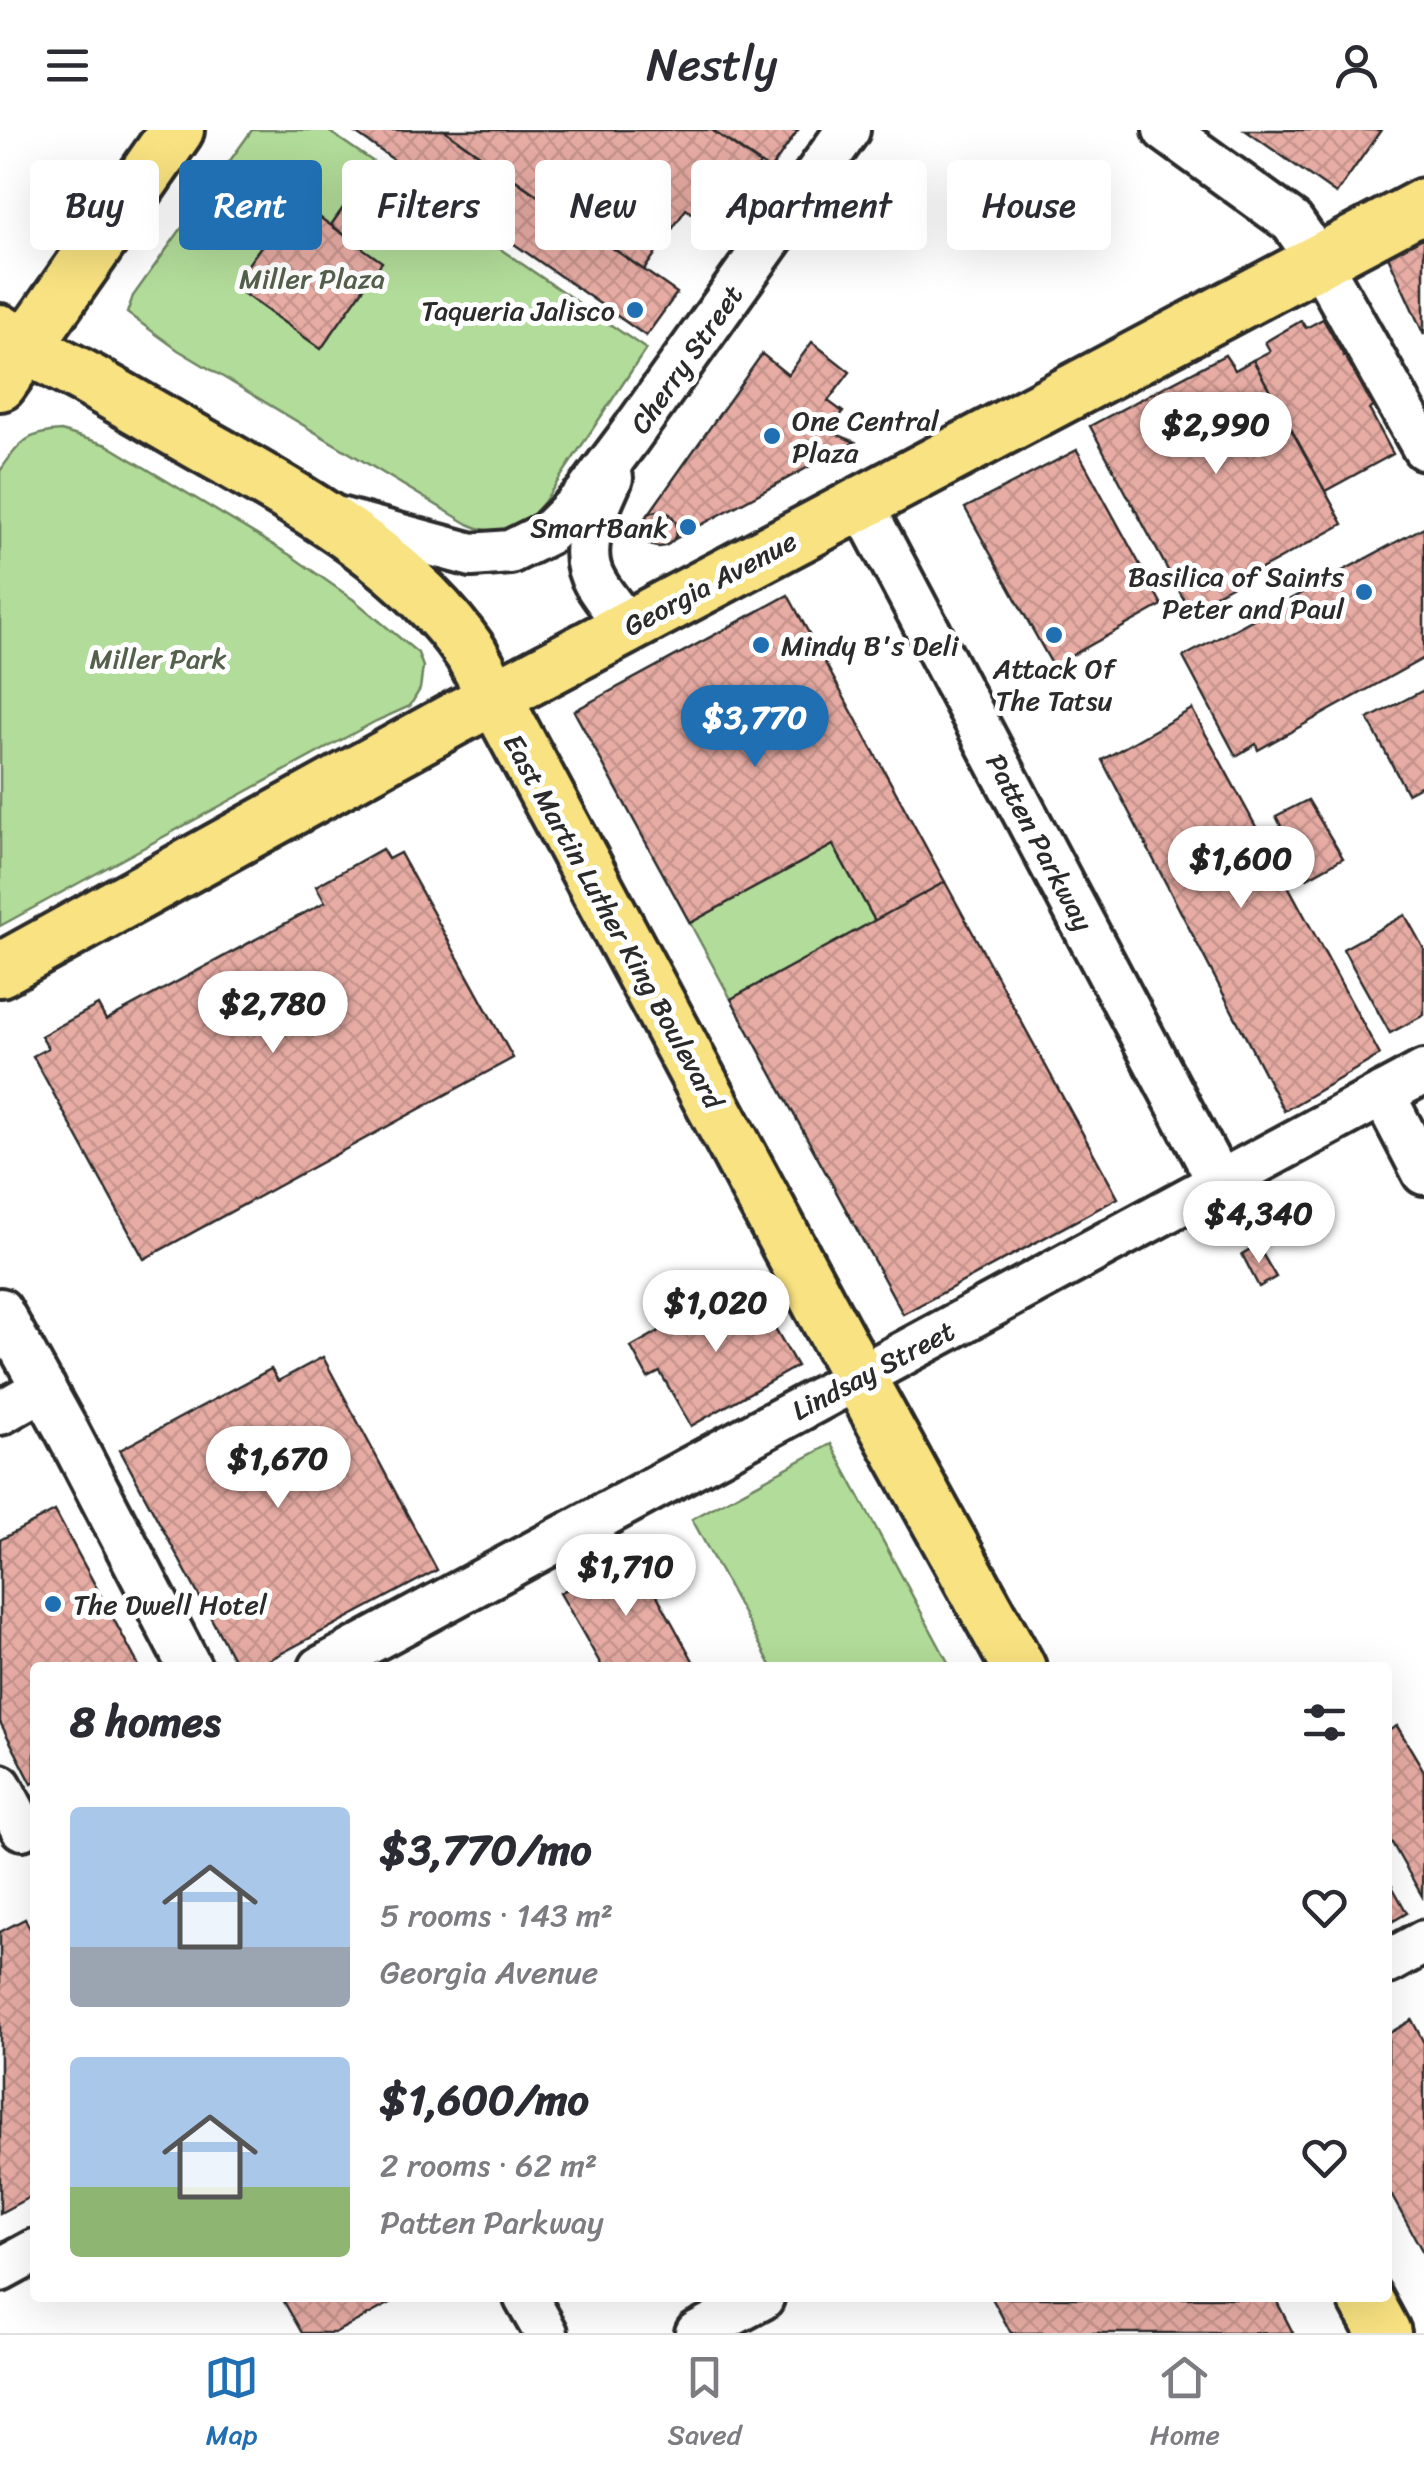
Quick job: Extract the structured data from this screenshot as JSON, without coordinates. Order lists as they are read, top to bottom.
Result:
{
  "streets": {
    "main road": ["Georgia Avenue", "East Martin Luther King Boulevard"],
    "street": ["Cherry Street", "Patten Parkway", "Lindsay Street"]
  },
  "crossings": [
    ["Cherry Street", "Georgia Avenue"],
    ["Cherry Street", "East Martin Luther King Boulevard"],
    ["Georgia Avenue", "Patten Parkway"],
    ["Georgia Avenue", "East Martin Luther King Boulevard"],
    ["Patten Parkway", "Lindsay Street"],
    ["East Martin Luther King Boulevard", "Lindsay Street"]
  ],
  "parks": ["Miller Plaza", "Miller Park"],
  "places": [
    "Taqueria Jalisco",
    "One Central Plaza",
    "SmartBank",
    "Basilica of Saints Peter and Paul",
    "Attack Of The Tatsu",
    "Mindy B's Deli",
    "The Dwell Hotel"
  ],
  "page": {
    "header": "Nestly",
    "chip": [
      "Buy",
      "Rent",
      "Filters",
      "New",
      "Apartment",
      "House"
    ],
    "price": [
      "$2,990",
      "$3,770",
      "$1,600",
      "$2,780",
      "$4,340",
      "$1,020",
      "$1,670",
      "$1,710"
    ],
    "heading": "8 homes",
    "list": [
      {
        "name": "$3,770/mo",
        "note": "5 rooms · 143 m² · Georgia Avenue"
      },
      {
        "name": "$1,600/mo",
        "note": "2 rooms · 62 m² · Patten Parkway"
      }
    ],
    "tabs": ["Map", "Saved", "Home"]
  }
}
